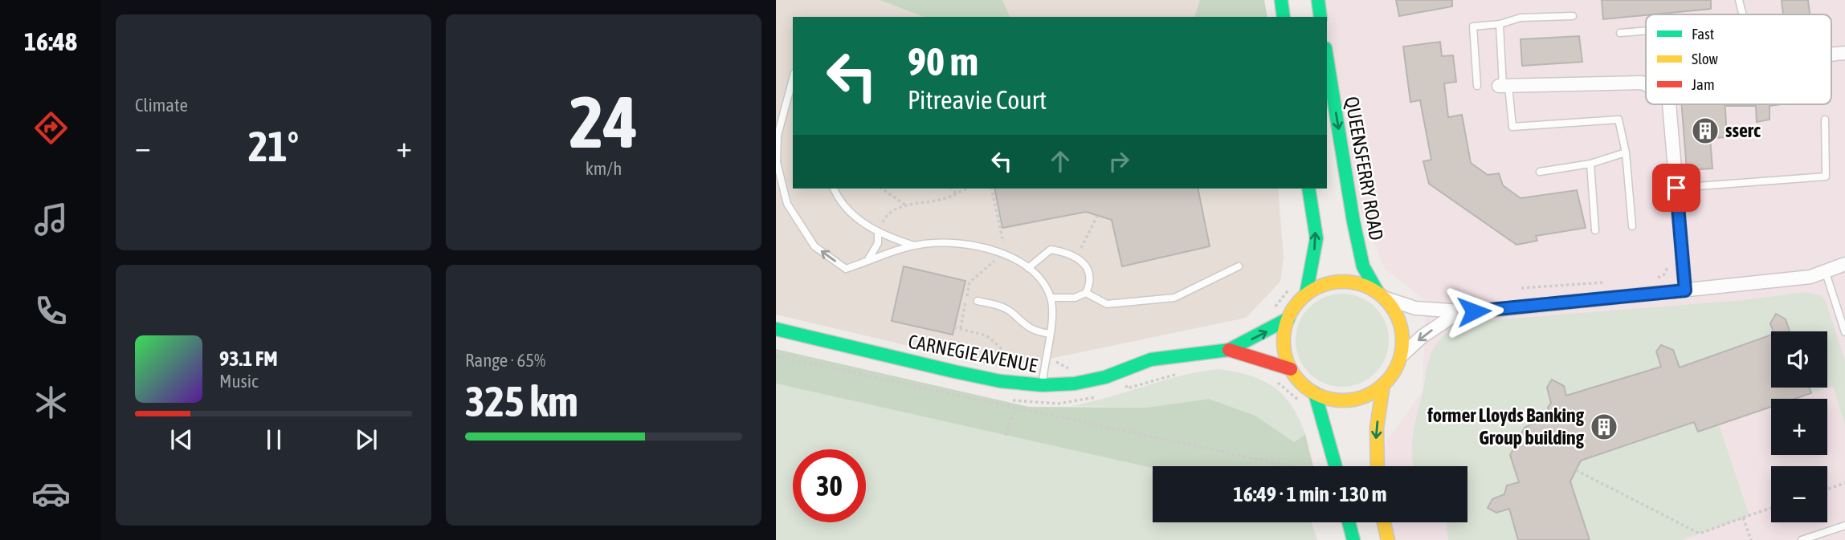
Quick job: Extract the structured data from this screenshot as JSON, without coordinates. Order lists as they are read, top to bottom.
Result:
{
  "streets": {
    "main road": ["QUEENSFERRY ROAD", "CARNEGIE AVENUE"]
  },
  "places": {
    "building": ["sserc", "former Lloyds Banking Group building"]
  },
  "legend": ["Fast", "Slow", "Jam"],
  "page": {
    "tabs": "16:48",
    "tile": [
      "Climate",
      ["24", "km/h"],
      ["Range · 65%", "325 km"]
    ],
    "turn": ["90 m", "Pitreavie Court"],
    "heat": ["−", "21°", "+"],
    "map_buttons": ["+", "−"],
    "song": ["93.1 FM", "Music"],
    "limit": "30",
    "trip": "16:49 · 1 min · 130 m"
  }
}
